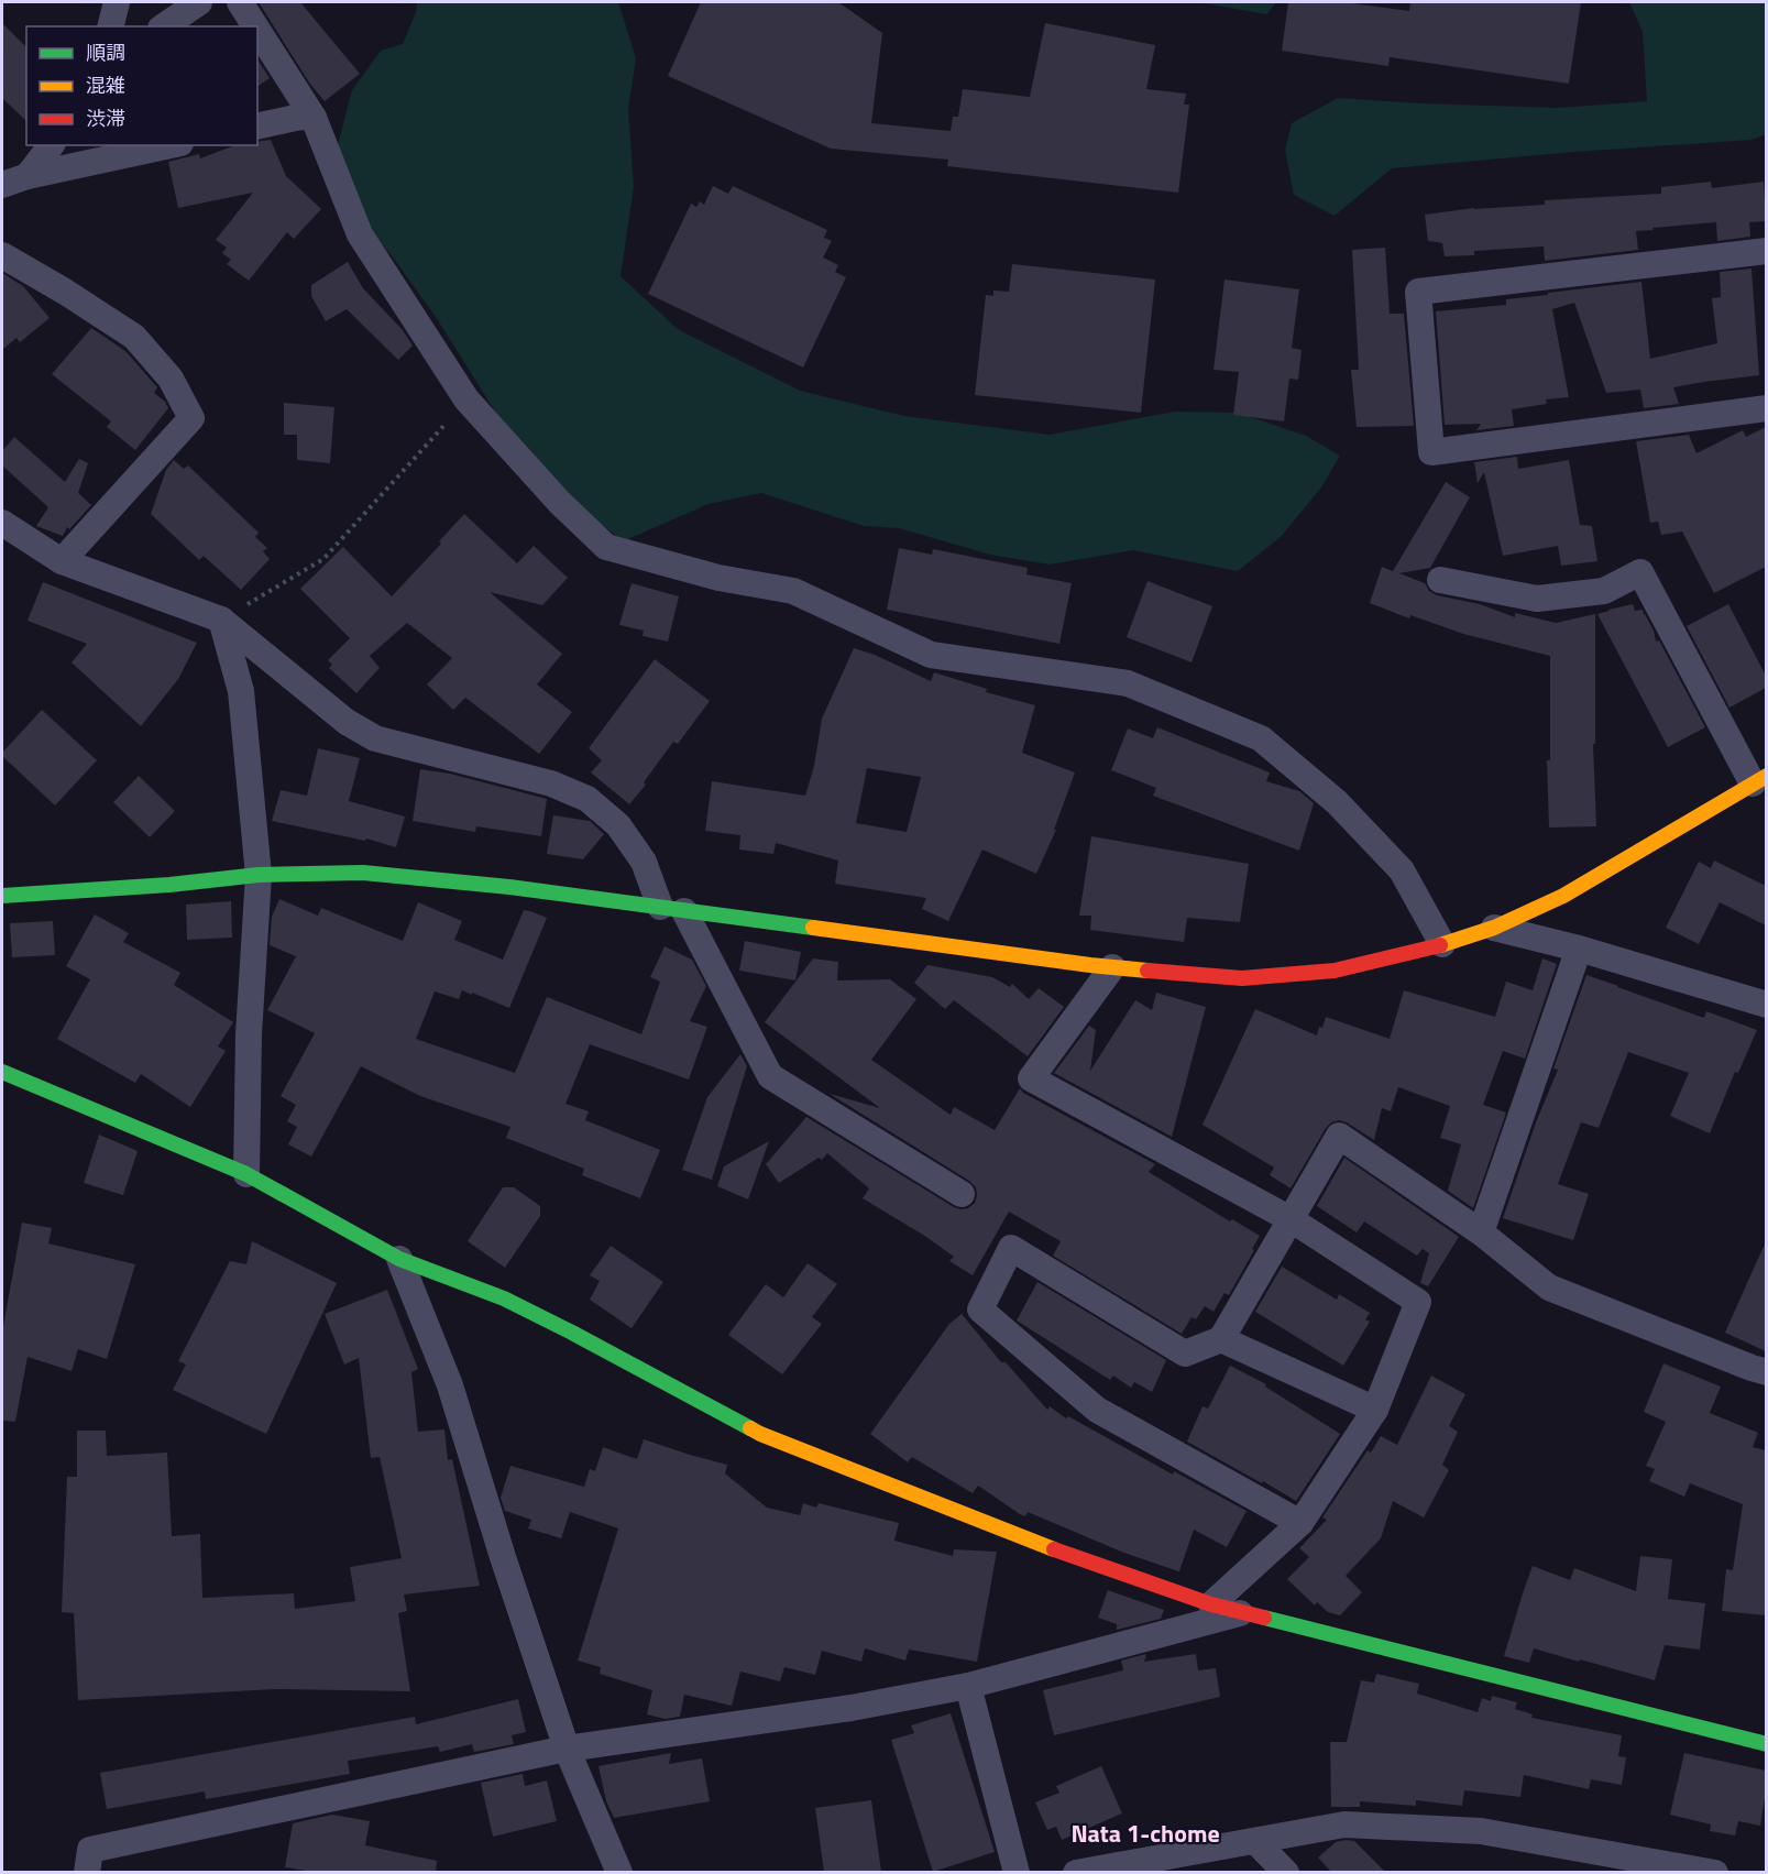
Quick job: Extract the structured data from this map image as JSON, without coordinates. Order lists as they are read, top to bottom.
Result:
{
  "districts": ["Nata 1-chome"],
  "legend": ["順調", "混雑", "渋滞"]
}
